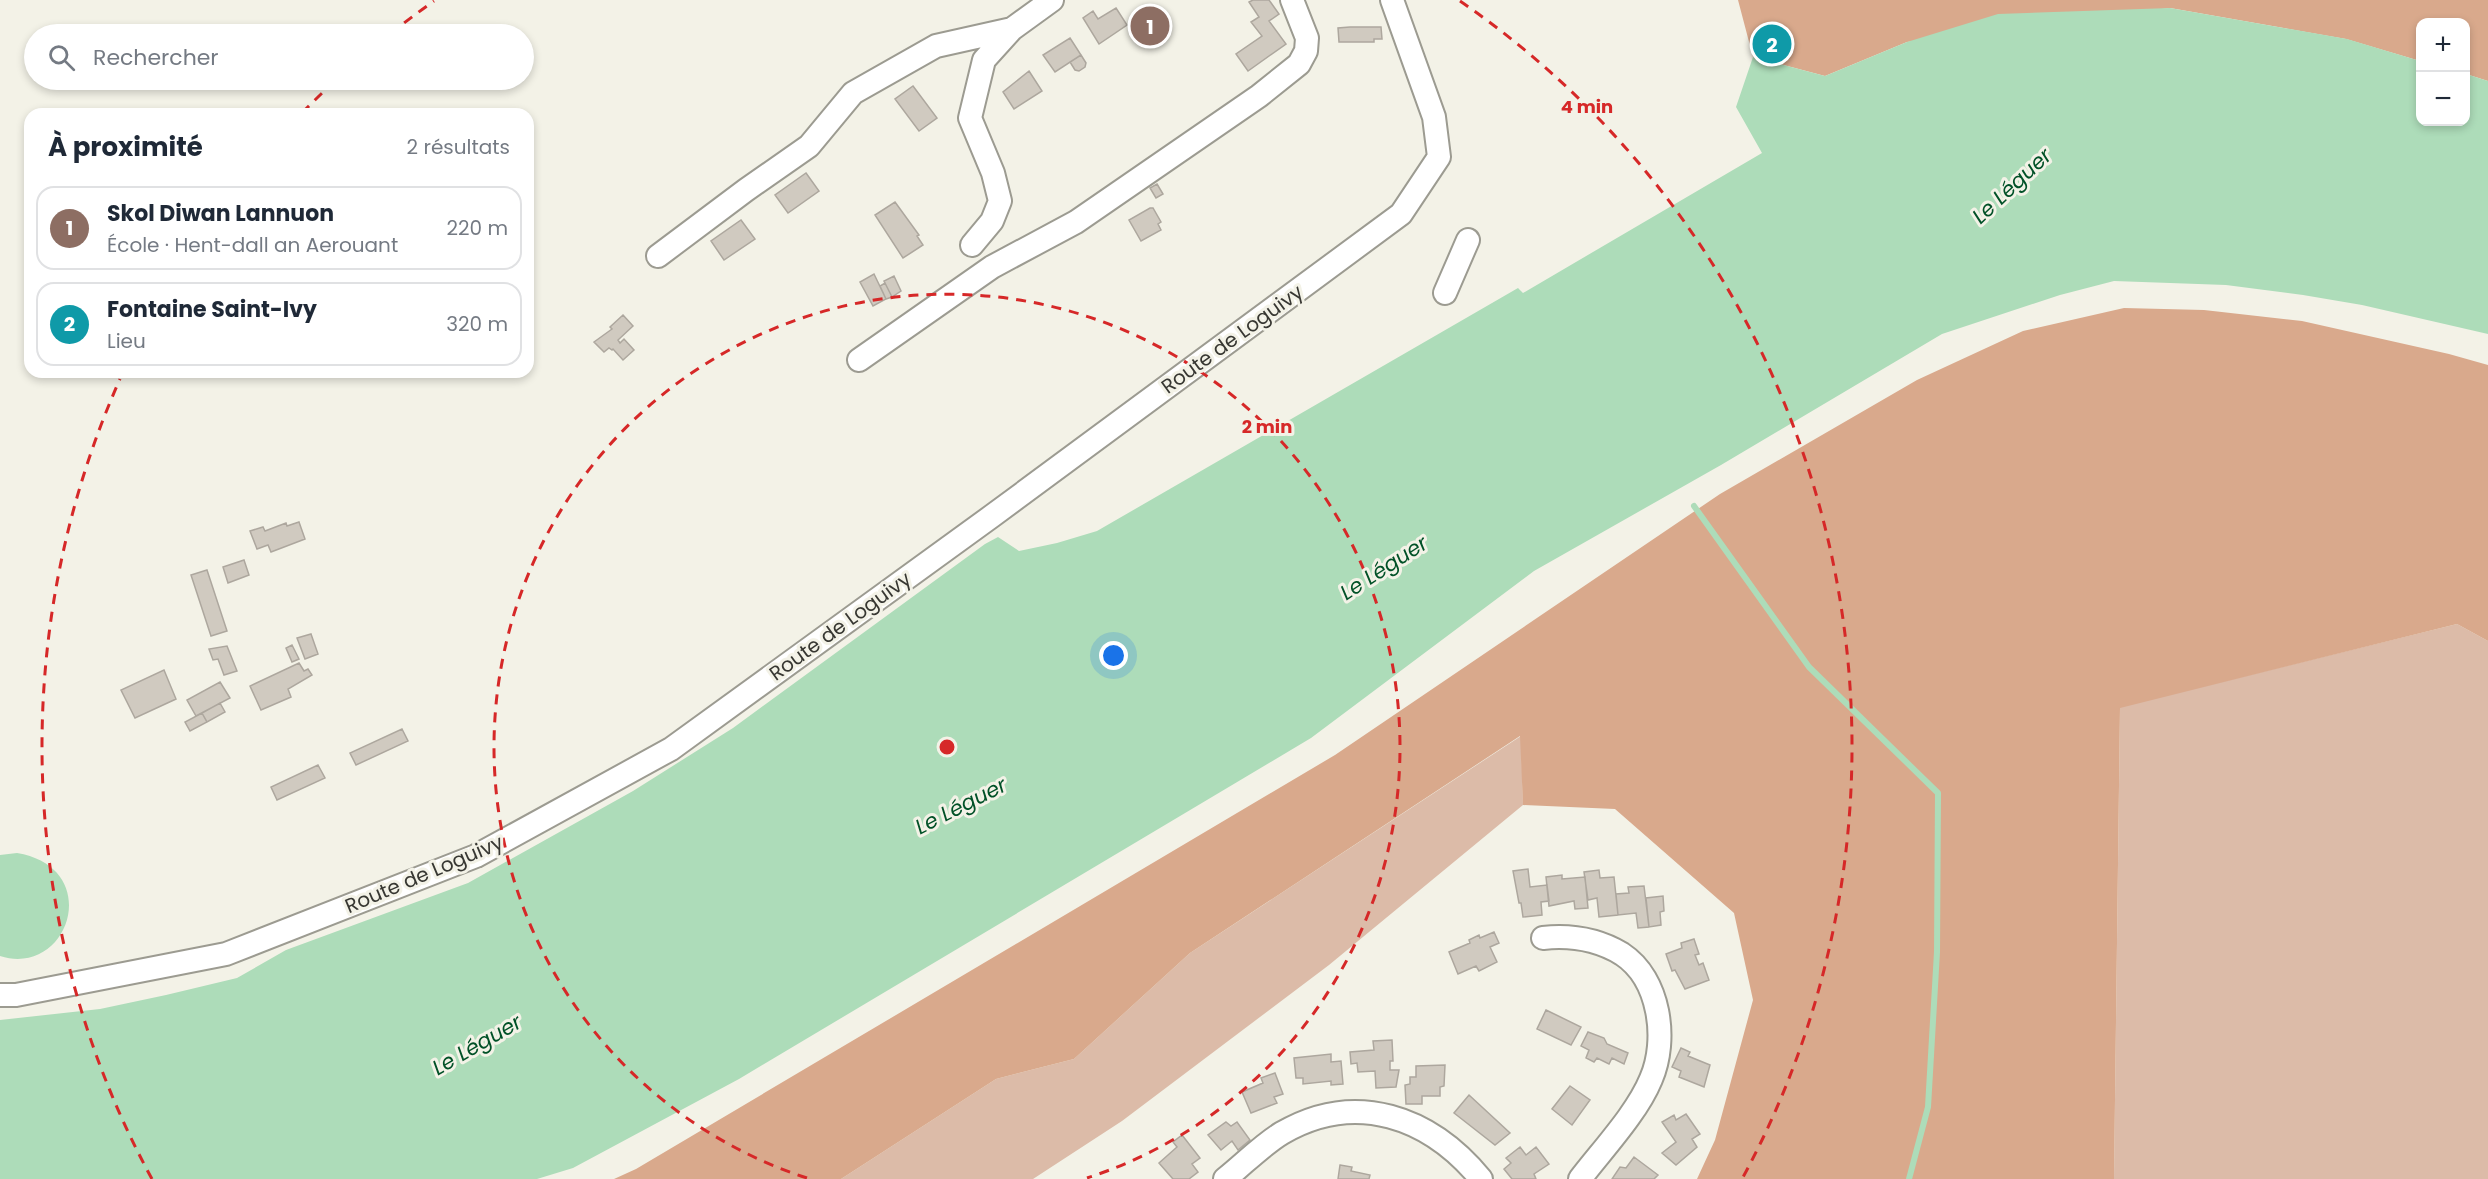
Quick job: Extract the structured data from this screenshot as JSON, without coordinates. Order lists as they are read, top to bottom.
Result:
{
  "streets": {
    "street": ["Route de Loguivy"]
  },
  "water": ["Le Léguer"],
  "page": {
    "pins": ["1", "2"],
    "map_buttons": ["+", "−"],
    "search": "Rechercher",
    "heading": ["À proximité", "2 résultats"],
    "list": [
      {
        "mark": "1",
        "name": "Skol Diwan Lannuon",
        "note": "École · Hent-dall an Aerouant",
        "value": "220 m"
      },
      {
        "mark": "2",
        "name": "Fontaine Saint-Ivy",
        "note": "Lieu",
        "value": "320 m"
      }
    ]
  },
  "rings": ["4 min", "2 min"]
}
